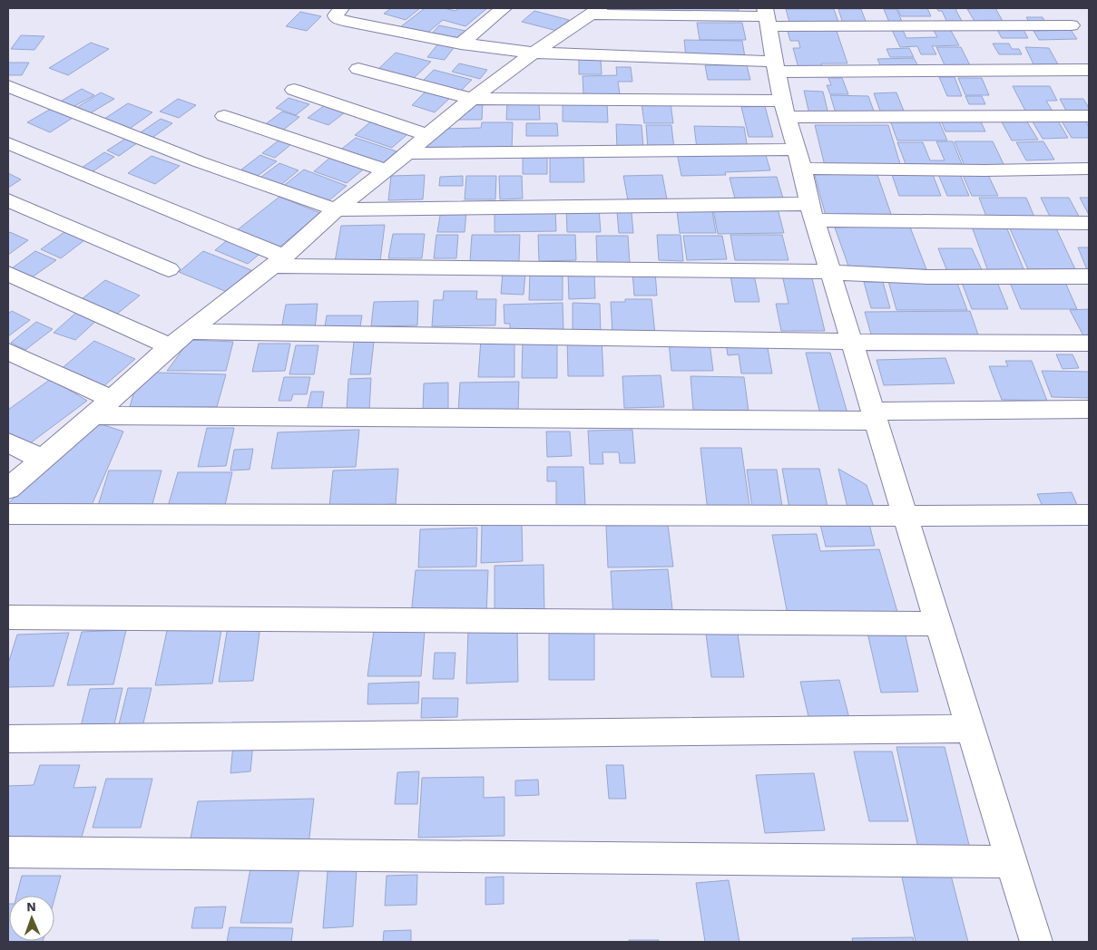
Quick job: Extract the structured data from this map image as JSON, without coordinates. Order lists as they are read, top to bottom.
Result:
{
  "north": "top"
}
